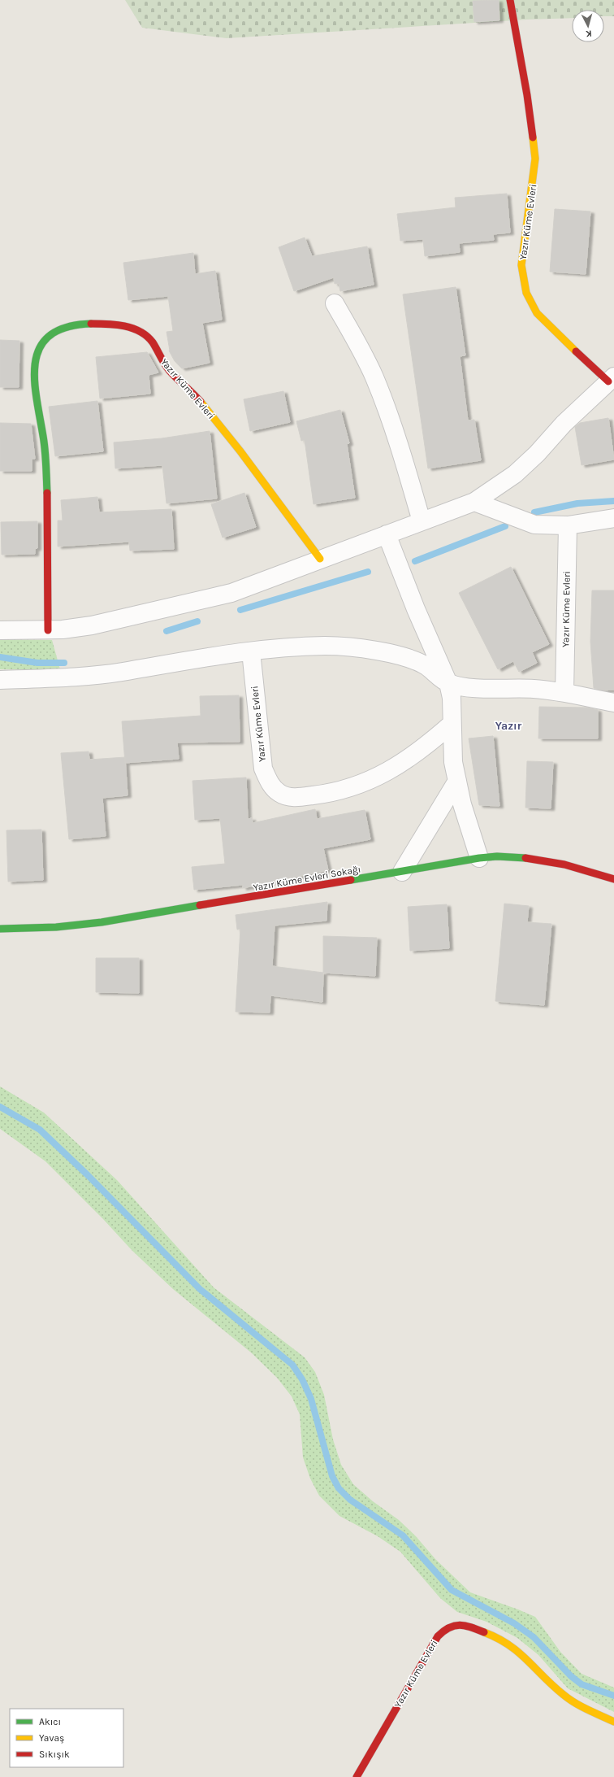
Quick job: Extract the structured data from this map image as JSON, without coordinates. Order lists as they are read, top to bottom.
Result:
{
  "streets": {
    "street": ["Yazır Küme Evleri", "Yazır Küme Evleri Sokağı"]
  },
  "districts": ["Yazır"],
  "legend": ["Akıcı", "Yavaş", "Sıkışık"],
  "north": "bottom"
}
